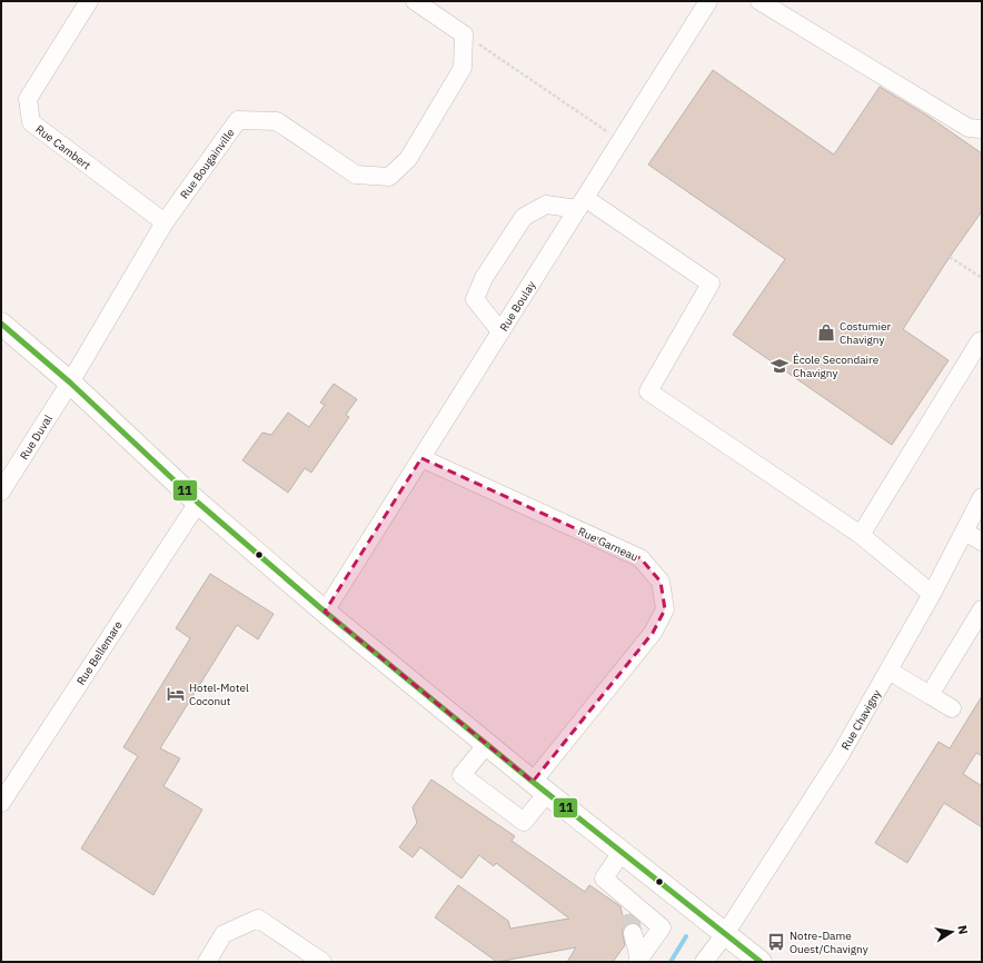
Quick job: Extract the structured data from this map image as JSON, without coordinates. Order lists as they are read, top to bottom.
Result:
{
  "streets": {
    "street": [
      "Rue Cambert",
      "Rue Bougainville",
      "Rue Boulay",
      "Rue Duval",
      "Rue Garneau",
      "Rue Bellemare",
      "Rue Chavigny"
    ]
  },
  "crossings": [
    ["Rue Cambert", "Rue Bougainville"],
    ["Rue Bougainville", "Rue Duval"],
    ["Rue Boulay", "Rue Garneau"]
  ],
  "places": {
    "shop": ["Costumier Chavigny"],
    "school or university": ["École Secondaire Chavigny"],
    "hotel": ["Hotel-Motel Coconut"],
    "bus stop": ["Notre-Dame Ouest/Chavigny"]
  },
  "lines": ["transit line 11"],
  "north": "right"
}
